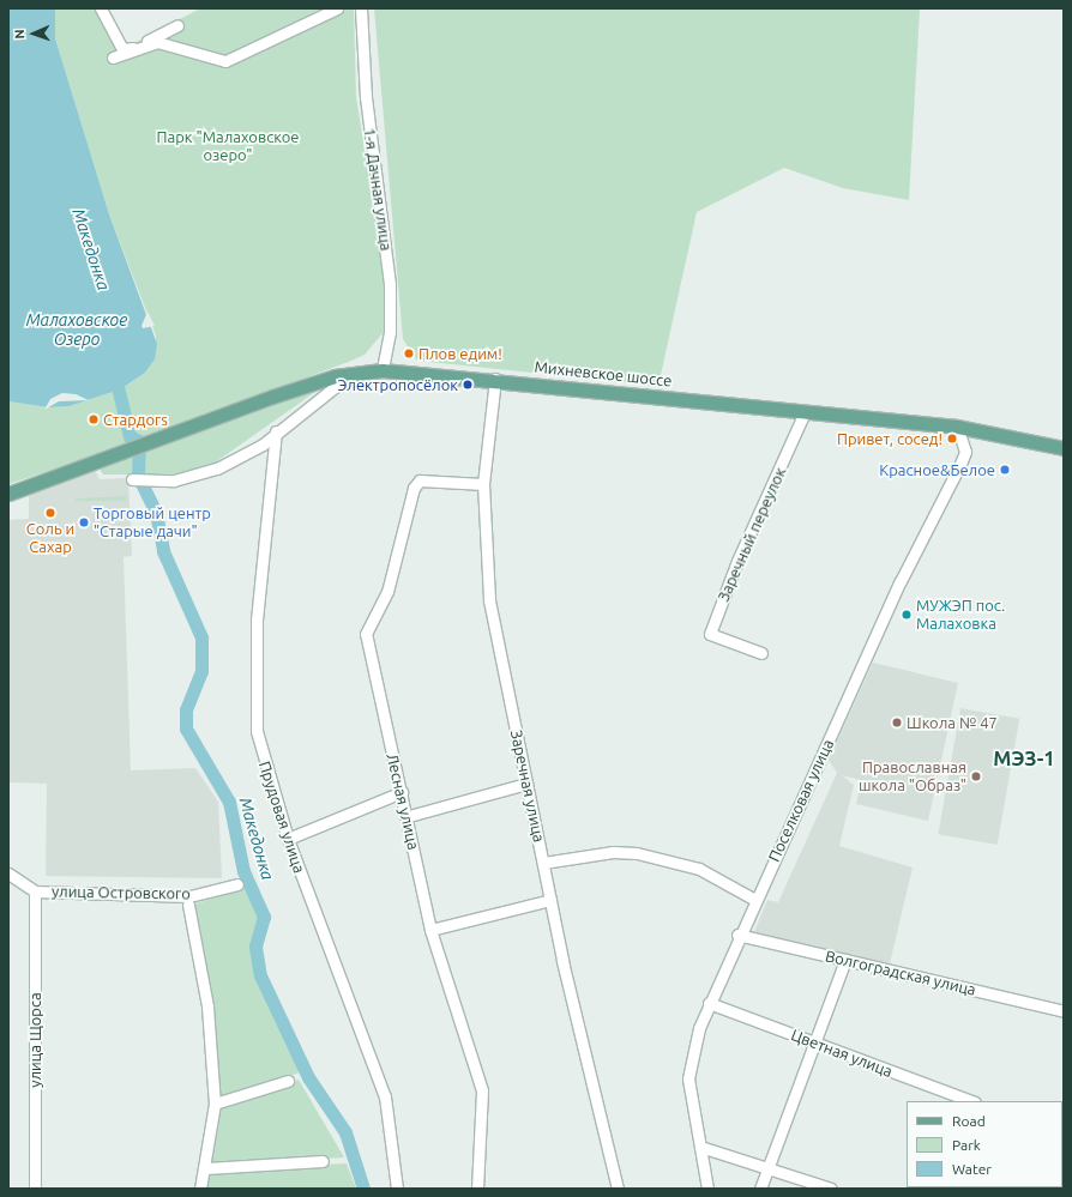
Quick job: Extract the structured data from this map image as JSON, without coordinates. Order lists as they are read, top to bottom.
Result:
{
  "streets": {
    "main road": ["Михневское шоссе"],
    "street": [
      "1-я Дачная улица",
      "Заречный переулок",
      "Заречная улица",
      "Поселковая улица",
      "Лесная улица",
      "Прудовая улица",
      "улица Островского",
      "Волгоградская улица",
      "улица Щорса",
      "Цветная улица"
    ]
  },
  "crossings": [
    ["1-я Дачная улица", "Михневское шоссе"],
    ["Михневское шоссе", "Заречный переулок"],
    ["Михневское шоссе", "Заречная улица"],
    ["Михневское шоссе", "Поселковая улица"],
    ["Заречная улица", "Лесная улица"],
    ["Поселковая улица", "Волгоградская улица"],
    ["Поселковая улица", "Цветная улица"],
    ["улица Островского", "улица Щорса"]
  ],
  "districts": ["МЭЗ-1"],
  "water": ["Македонка", "Малаховское Озеро"],
  "parks": ["Парк \"Малаховское озеро\""],
  "places": [
    "Плов едим!",
    "Электропосёлок",
    "Стардогs",
    "Привет, сосед!",
    "Красное&Белое",
    "Соль и Сахар",
    "Торговый центр \"Старые дачи\"",
    "МУЖЭП пос. Малаховка",
    "Школа № 47",
    "Православная школа \"Образ\""
  ],
  "legend": ["Road", "Park", "Water"],
  "north": "left"
}
